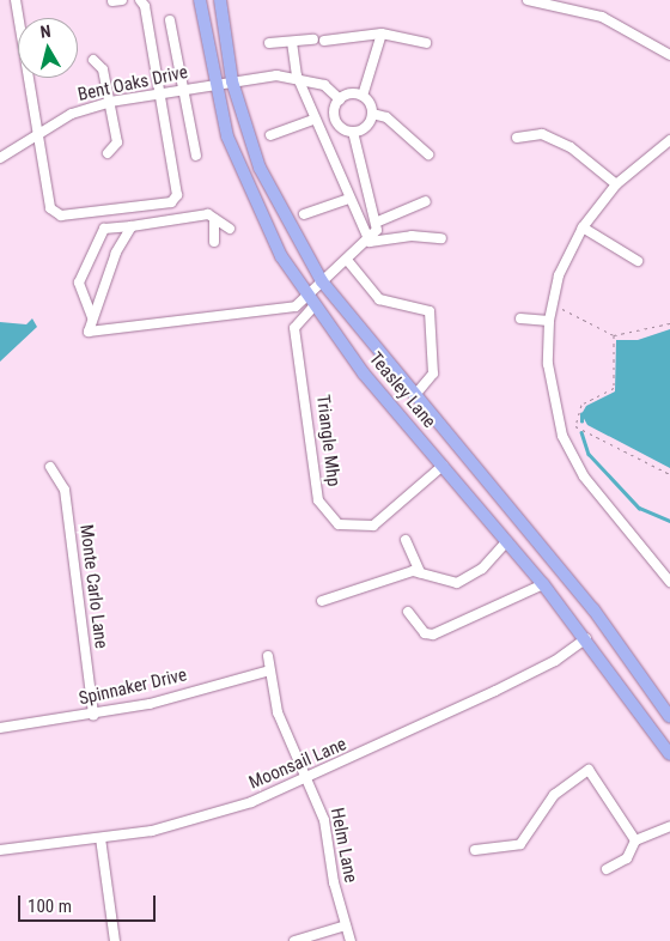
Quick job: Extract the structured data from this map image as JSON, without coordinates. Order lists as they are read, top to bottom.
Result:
{
  "streets": {
    "main road": ["Teasley Lane"],
    "street": [
      "Bent Oaks Drive",
      "Triangle Mhp",
      "Monte Carlo Lane",
      "Spinnaker Drive",
      "Moonsail Lane",
      "Helm Lane"
    ]
  },
  "crossings": [
    ["Bent Oaks Drive", "Teasley Lane"],
    ["Teasley Lane", "Triangle Mhp"],
    ["Teasley Lane", "Moonsail Lane"],
    ["Monte Carlo Lane", "Spinnaker Drive"],
    ["Spinnaker Drive", "Helm Lane"],
    ["Moonsail Lane", "Helm Lane"]
  ],
  "scale_bar": "100 m",
  "north": "top"
}
